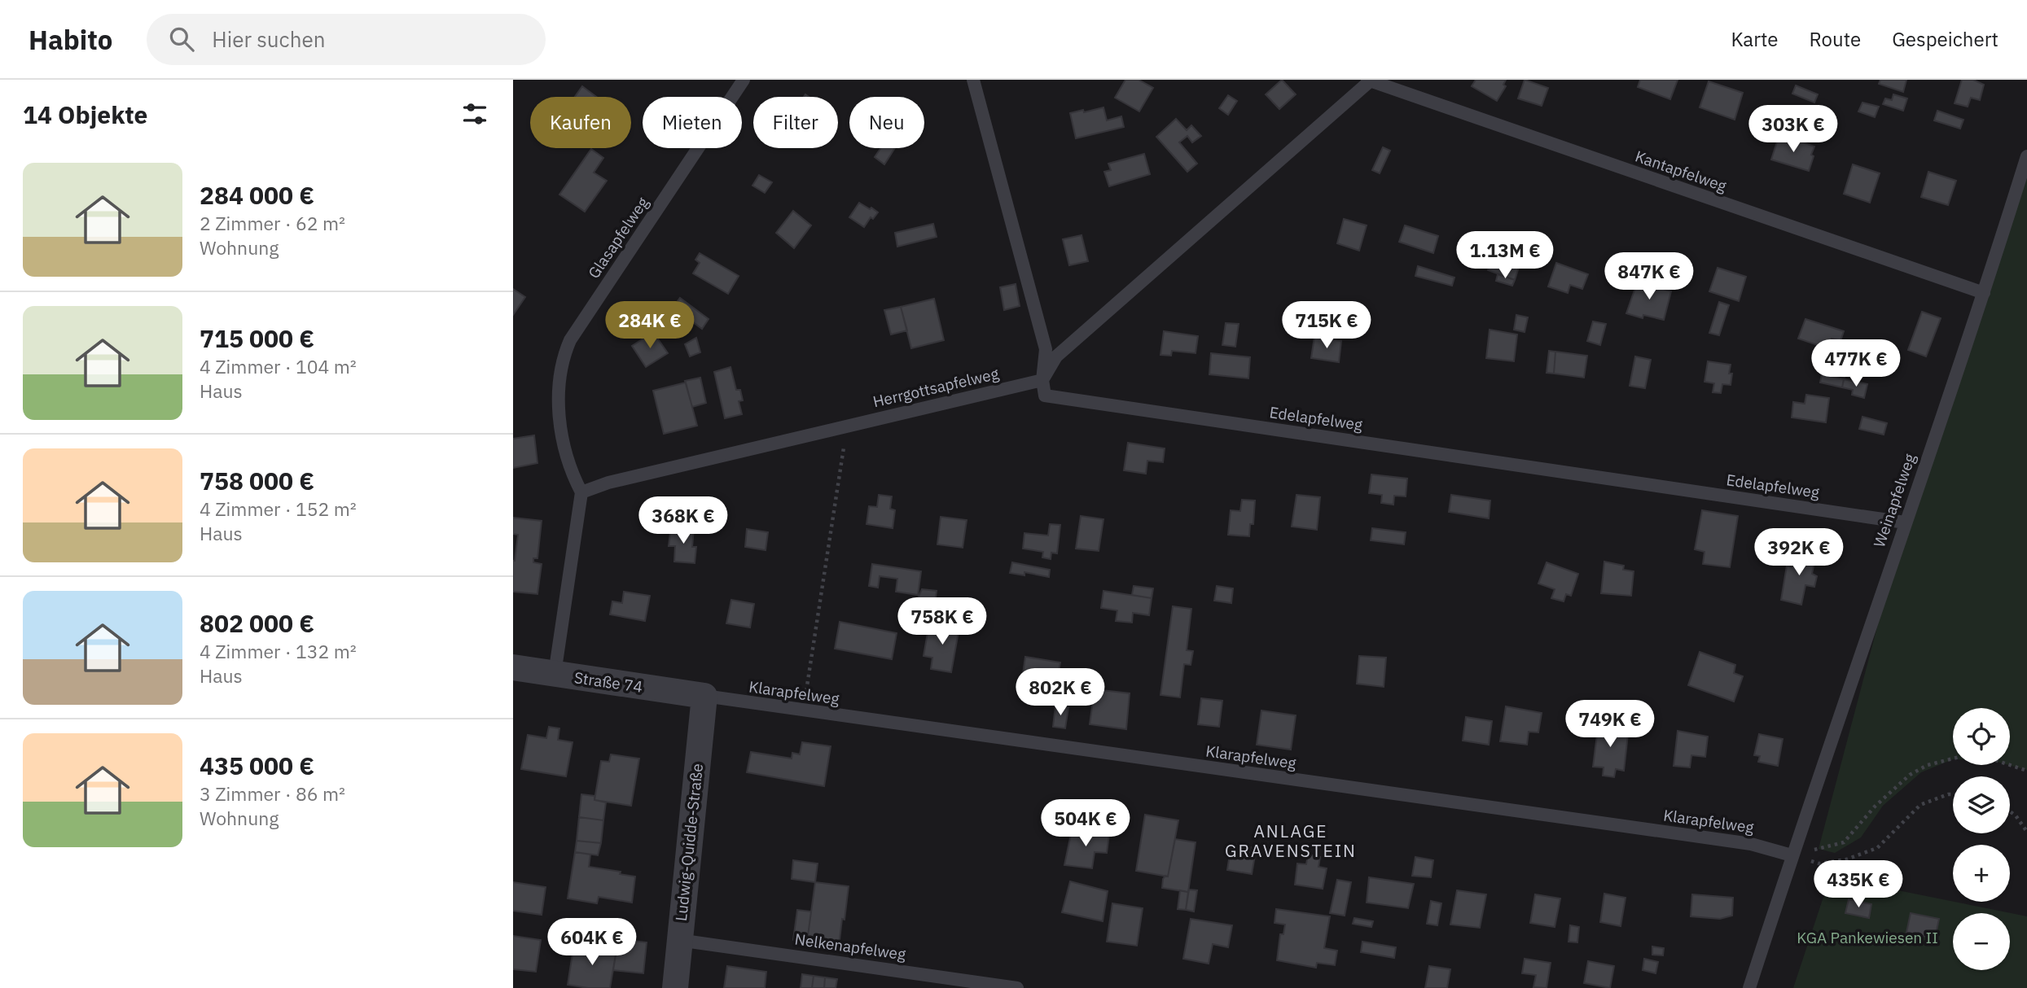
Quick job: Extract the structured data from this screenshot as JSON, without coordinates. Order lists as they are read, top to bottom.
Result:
{
  "streets": {
    "street": ["Straße 74", "Ludwig-Quidde-Straße"],
    "lane": [
      "Kantapfelweg",
      "Glasapfelweg",
      "Herrgottsapfelweg",
      "Edelapfelweg",
      "Weinapfelweg",
      "Klarapfelweg",
      "Nelkenapfelweg"
    ]
  },
  "crossings": [
    ["Kantapfelweg", "Weinapfelweg"],
    ["Glasapfelweg", "Herrgottsapfelweg"],
    ["Herrgottsapfelweg", "Edelapfelweg"],
    ["Edelapfelweg", "Weinapfelweg"],
    ["Weinapfelweg", "Klarapfelweg"],
    ["Straße 74", "Klarapfelweg"],
    ["Straße 74", "Ludwig-Quidde-Straße"],
    ["Klarapfelweg", "Ludwig-Quidde-Straße"],
    ["Ludwig-Quidde-Straße", "Nelkenapfelweg"]
  ],
  "districts": ["ANLAGE GRAVENSTEIN"],
  "parks": ["KGA Pankewiesen II"],
  "page": {
    "header": "Habito",
    "search": "Hier suchen",
    "nav": ["Karte", "Route", "Gespeichert"],
    "heading": "14 Objekte",
    "chip": [
      "Kaufen",
      "Mieten",
      "Filter",
      "Neu"
    ],
    "price": [
      "303K €",
      "1.13M €",
      "847K €",
      "284K €",
      "715K €",
      "477K €",
      "368K €",
      "392K €",
      "758K €",
      "802K €",
      "749K €",
      "504K €",
      "435K €",
      "604K €"
    ],
    "list": [
      {
        "name": "284 000 €",
        "note": "2 Zimmer · 62 m² · Wohnung"
      },
      {
        "name": "715 000 €",
        "note": "4 Zimmer · 104 m² · Haus"
      },
      {
        "name": "758 000 €",
        "note": "4 Zimmer · 152 m² · Haus"
      },
      {
        "name": "802 000 €",
        "note": "4 Zimmer · 132 m² · Haus"
      },
      {
        "name": "435 000 €",
        "note": "3 Zimmer · 86 m² · Wohnung"
      }
    ],
    "map_buttons": ["+", "−"]
  }
}
